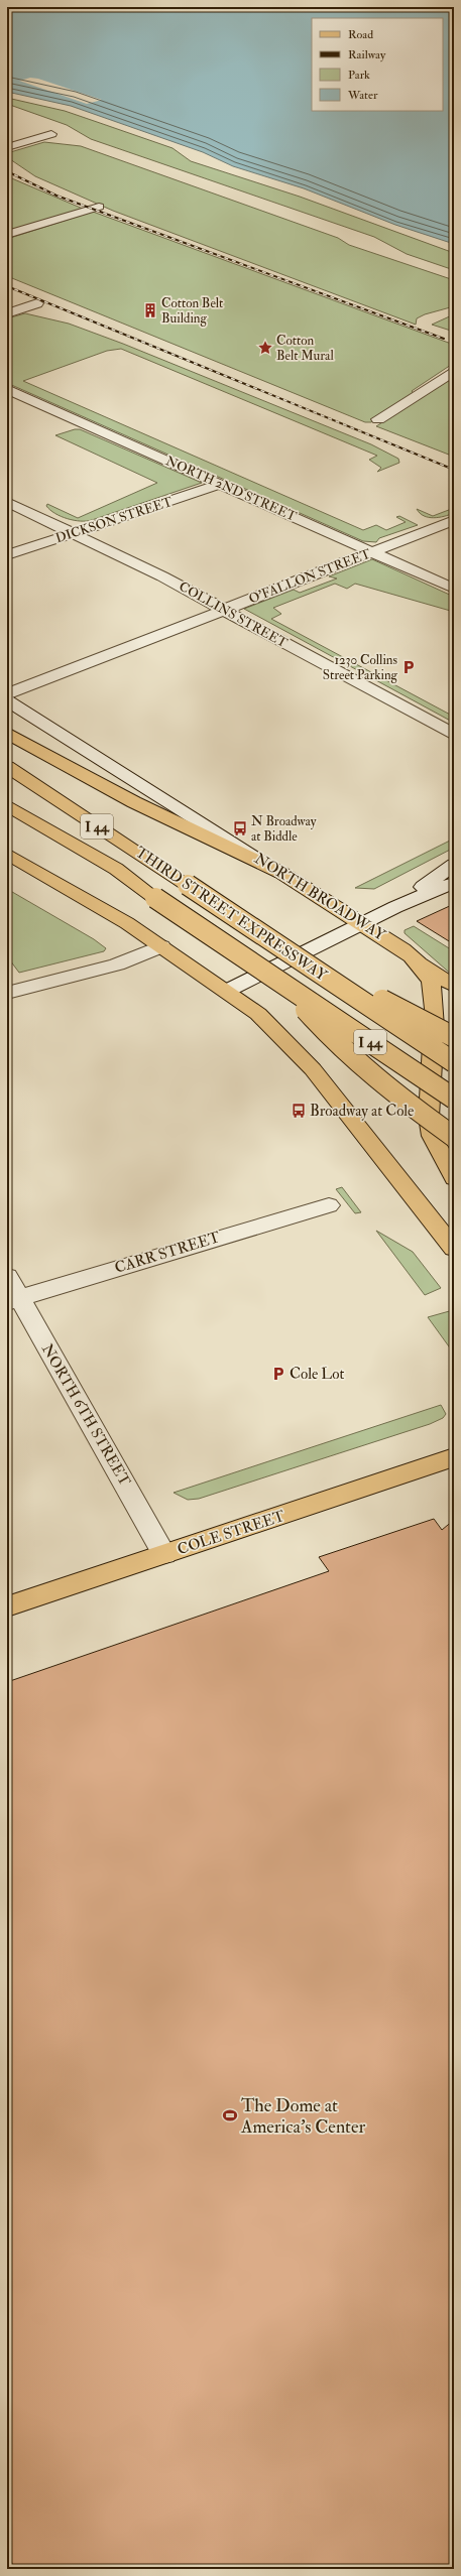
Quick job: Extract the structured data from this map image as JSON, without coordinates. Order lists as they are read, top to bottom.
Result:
{
  "streets": {
    "main road": [
      "I 44",
      "NORTH BROADWAY",
      "THIRD STREET EXPRESSWAY",
      "COLE STREET"
    ],
    "street": [
      "NORTH 2ND STREET",
      "DICKSON STREET",
      "O'FALLON STREET",
      "COLLINS STREET",
      "CARR STREET",
      "NORTH 6TH STREET"
    ]
  },
  "crossings": [
    ["NORTH 2ND STREET", "DICKSON STREET"],
    ["NORTH 2ND STREET", "O'FALLON STREET"],
    ["DICKSON STREET", "COLLINS STREET"],
    ["O'FALLON STREET", "COLLINS STREET"],
    ["CARR STREET", "NORTH 6TH STREET"],
    ["NORTH 6TH STREET", "COLE STREET"]
  ],
  "places": {
    "building": ["Cotton Belt Building"],
    "place": ["Cotton Belt Mural"],
    "parking": ["1230 Collins Street Parking", "Cole Lot"],
    "bus stop": ["N Broadway at Biddle", "Broadway at Cole"],
    "sports": ["The Dome at America's Center"]
  },
  "legend": [
    "Road",
    "Railway",
    "Park",
    "Water"
  ]
}
